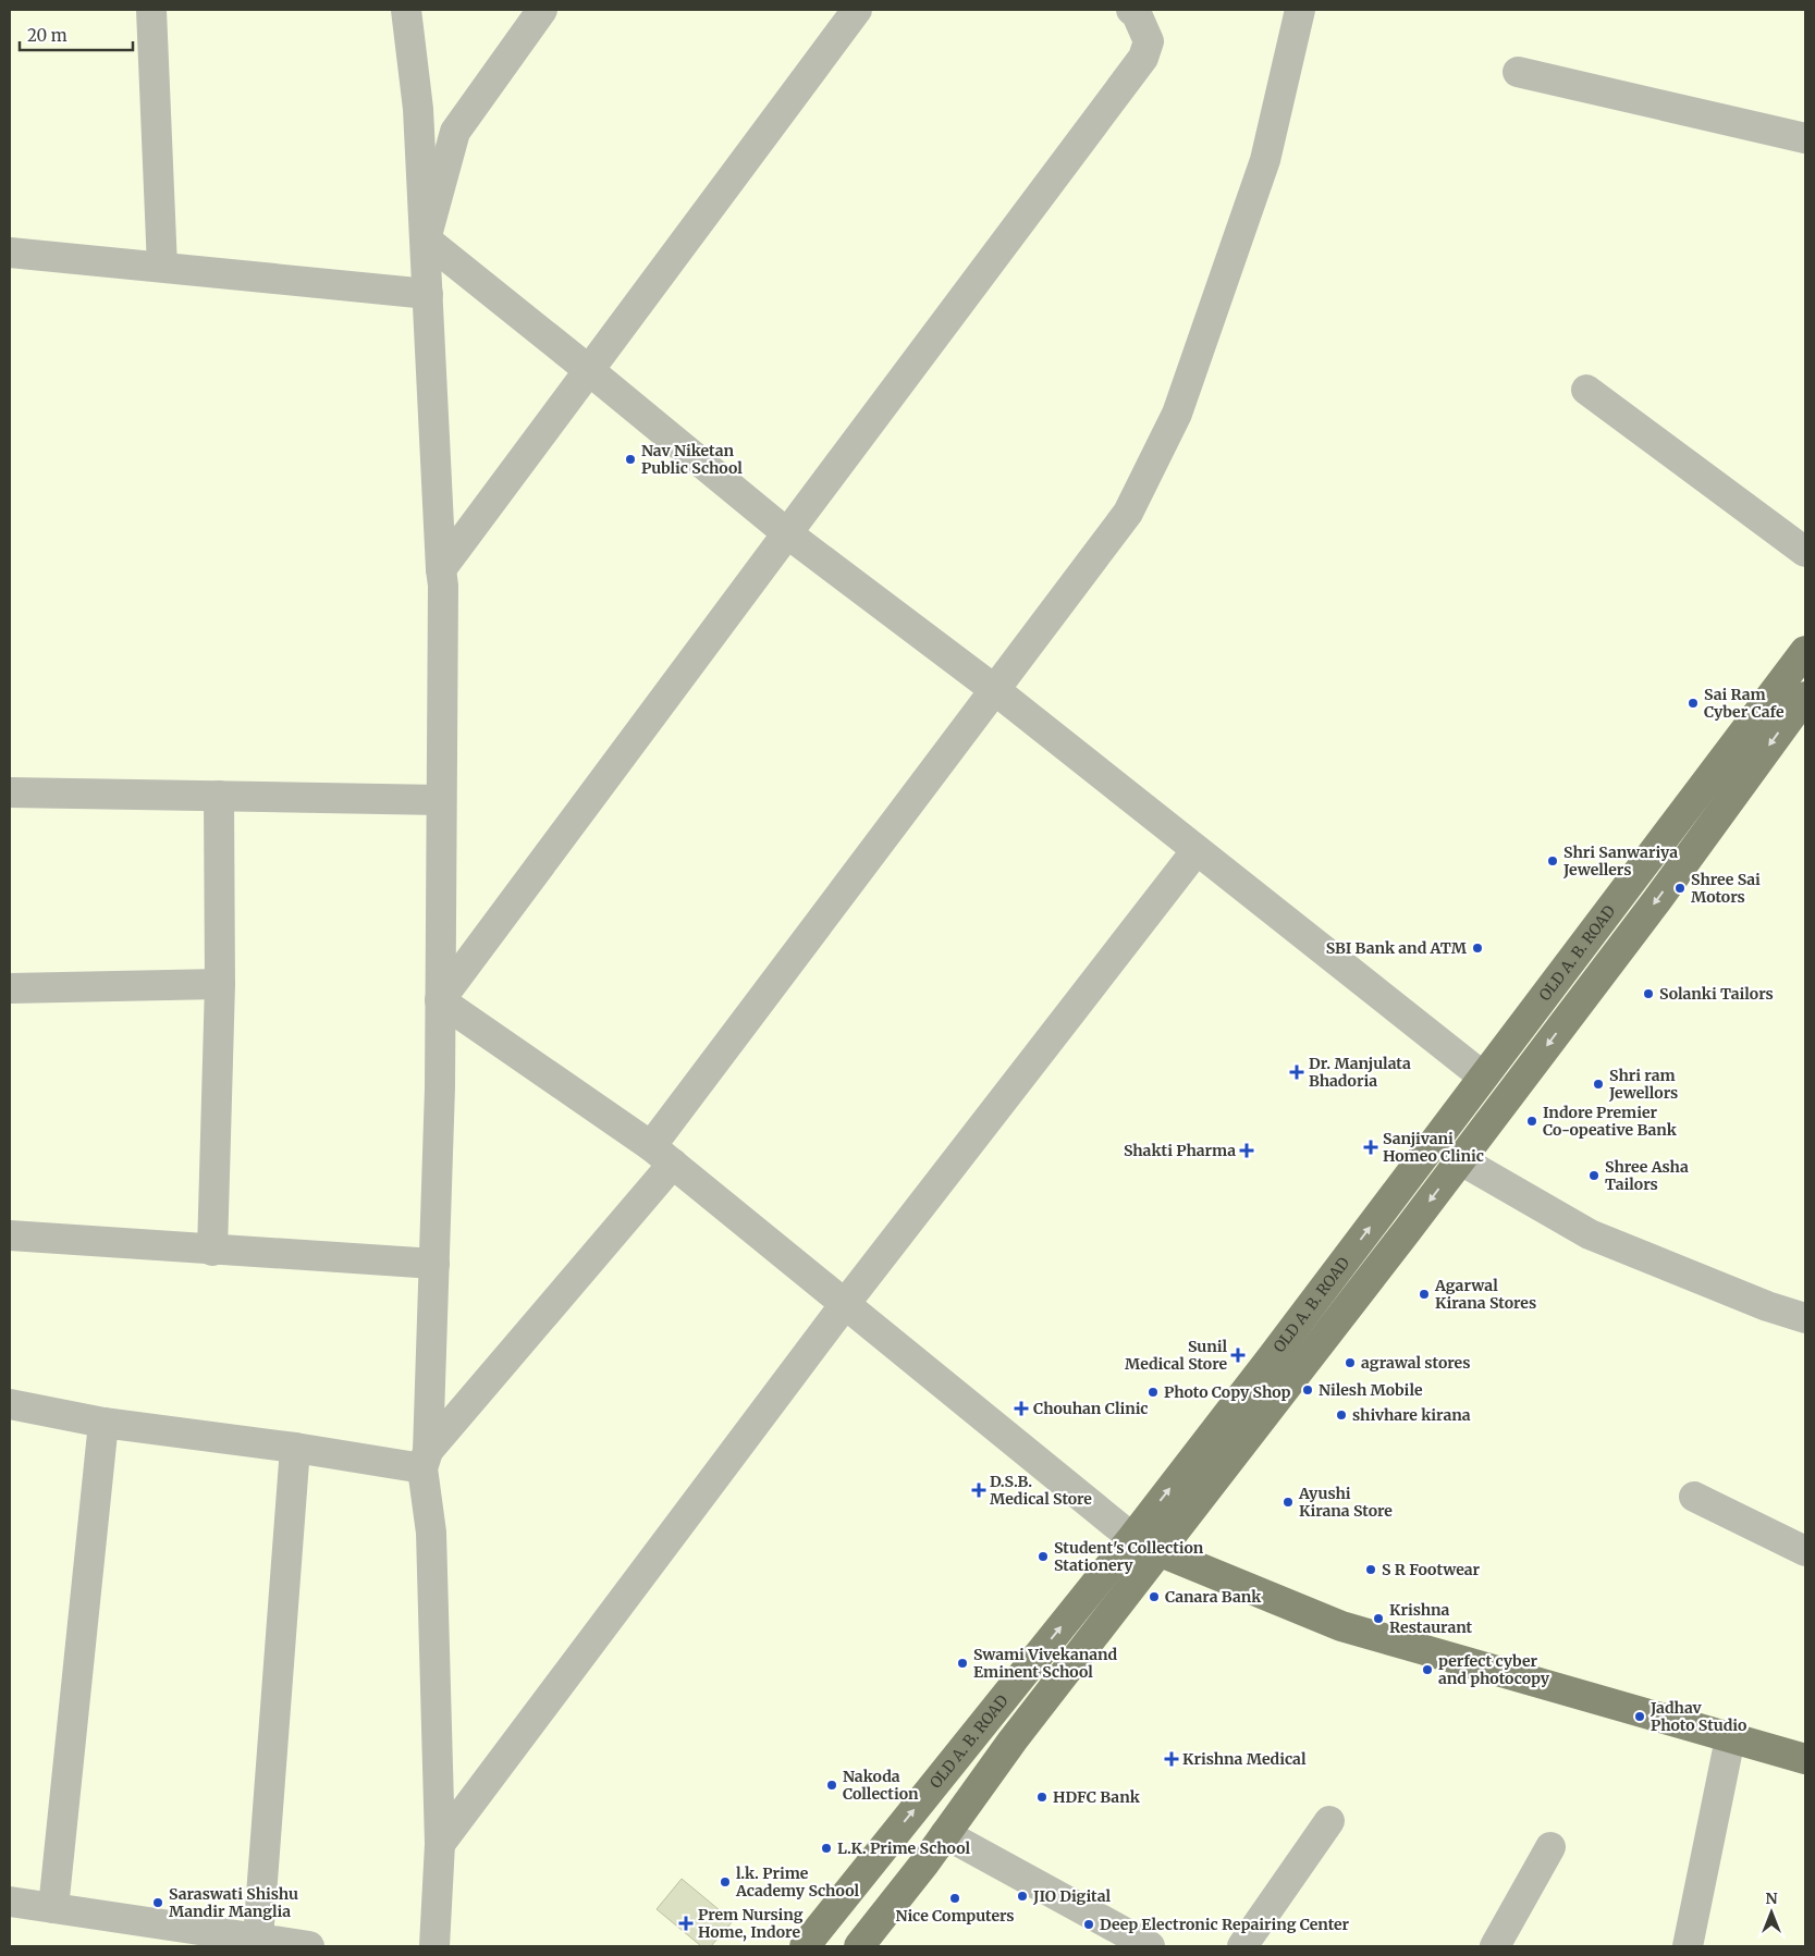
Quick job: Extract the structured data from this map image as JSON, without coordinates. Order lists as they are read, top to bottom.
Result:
{
  "streets": {
    "main road": ["OLD A. B. ROAD"]
  },
  "places": {
    "other": [
      "Nav Niketan Public School",
      "Sai Ram Cyber Cafe",
      "Shri Sanwariya Jewellers",
      "Shree Sai Motors",
      "SBI Bank and ATM",
      "Solanki Tailors",
      "Shri ram Jewellors",
      "Indore Premier Co-opeative Bank",
      "Shree Asha Tailors",
      "Agarwal Kirana Stores",
      "agrawal stores",
      "Nilesh Mobile",
      "Photo Copy Shop",
      "shivhare kirana",
      "Ayushi Kirana Store",
      "Student's Collection Stationery",
      "S R Footwear",
      "Canara Bank",
      "Krishna Restaurant",
      "Swami Vivekanand Eminent School",
      "perfect cyber and photocopy",
      "Jadhav Photo Studio",
      "Nakoda Collection",
      "HDFC Bank",
      "L.K. Prime School",
      "l.k. Prime Academy School",
      "JIO Digital",
      "Nice Computers",
      "Saraswati Shishu Mandir Manglia",
      "Deep Electronic Repairing Center"
    ],
    "health": [
      "Dr. Manjulata Bhadoria",
      "Sanjivani Homeo Clinic",
      "Shakti Pharma",
      "Sunil Medical Store",
      "Chouhan Clinic",
      "D.S.B. Medical Store",
      "Krishna Medical",
      "Prem Nursing Home, Indore"
    ]
  },
  "scale_bar": "20 m",
  "north": "top"
}
